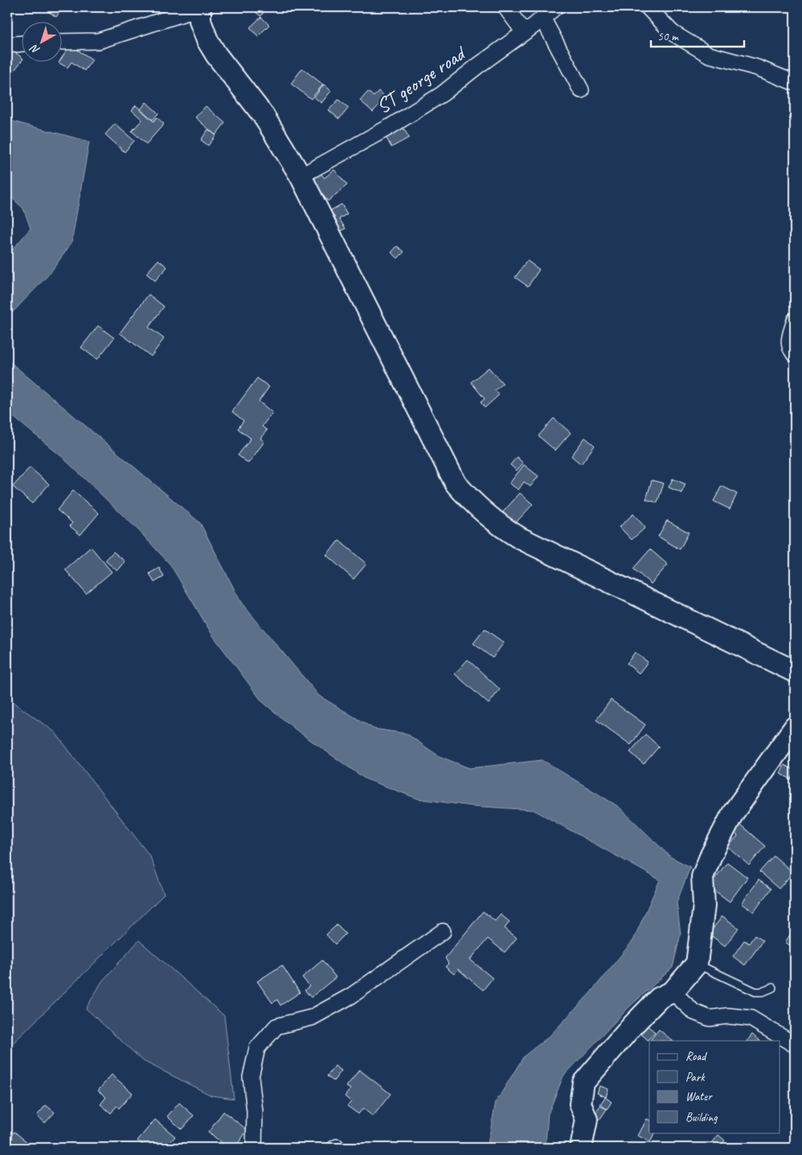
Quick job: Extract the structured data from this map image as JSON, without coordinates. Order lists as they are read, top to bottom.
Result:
{
  "streets": {
    "street": ["ST george road"]
  },
  "legend": [
    "Road",
    "Park",
    "Water",
    "Building"
  ],
  "scale_bar": "50 m",
  "north": "bottom left"
}
